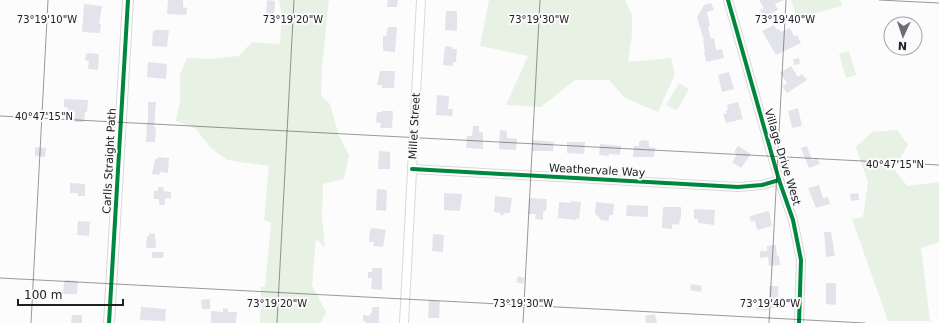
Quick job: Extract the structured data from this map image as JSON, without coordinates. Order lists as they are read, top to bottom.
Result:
{
  "streets": {
    "street": [
      "Millet Street",
      "Village Drive West",
      "Carlls Straight Path",
      "Weathervale Way"
    ]
  },
  "crossings": [
    ["Millet Street", "Weathervale Way"],
    ["Village Drive West", "Weathervale Way"]
  ],
  "scale_bar": "100 m",
  "north": "bottom",
  "coordinates": [
    "73°19'10\"W",
    "73°19'20\"W",
    "73°19'30\"W",
    "73°19'40\"W",
    "40°47'15\"N"
  ]
}
